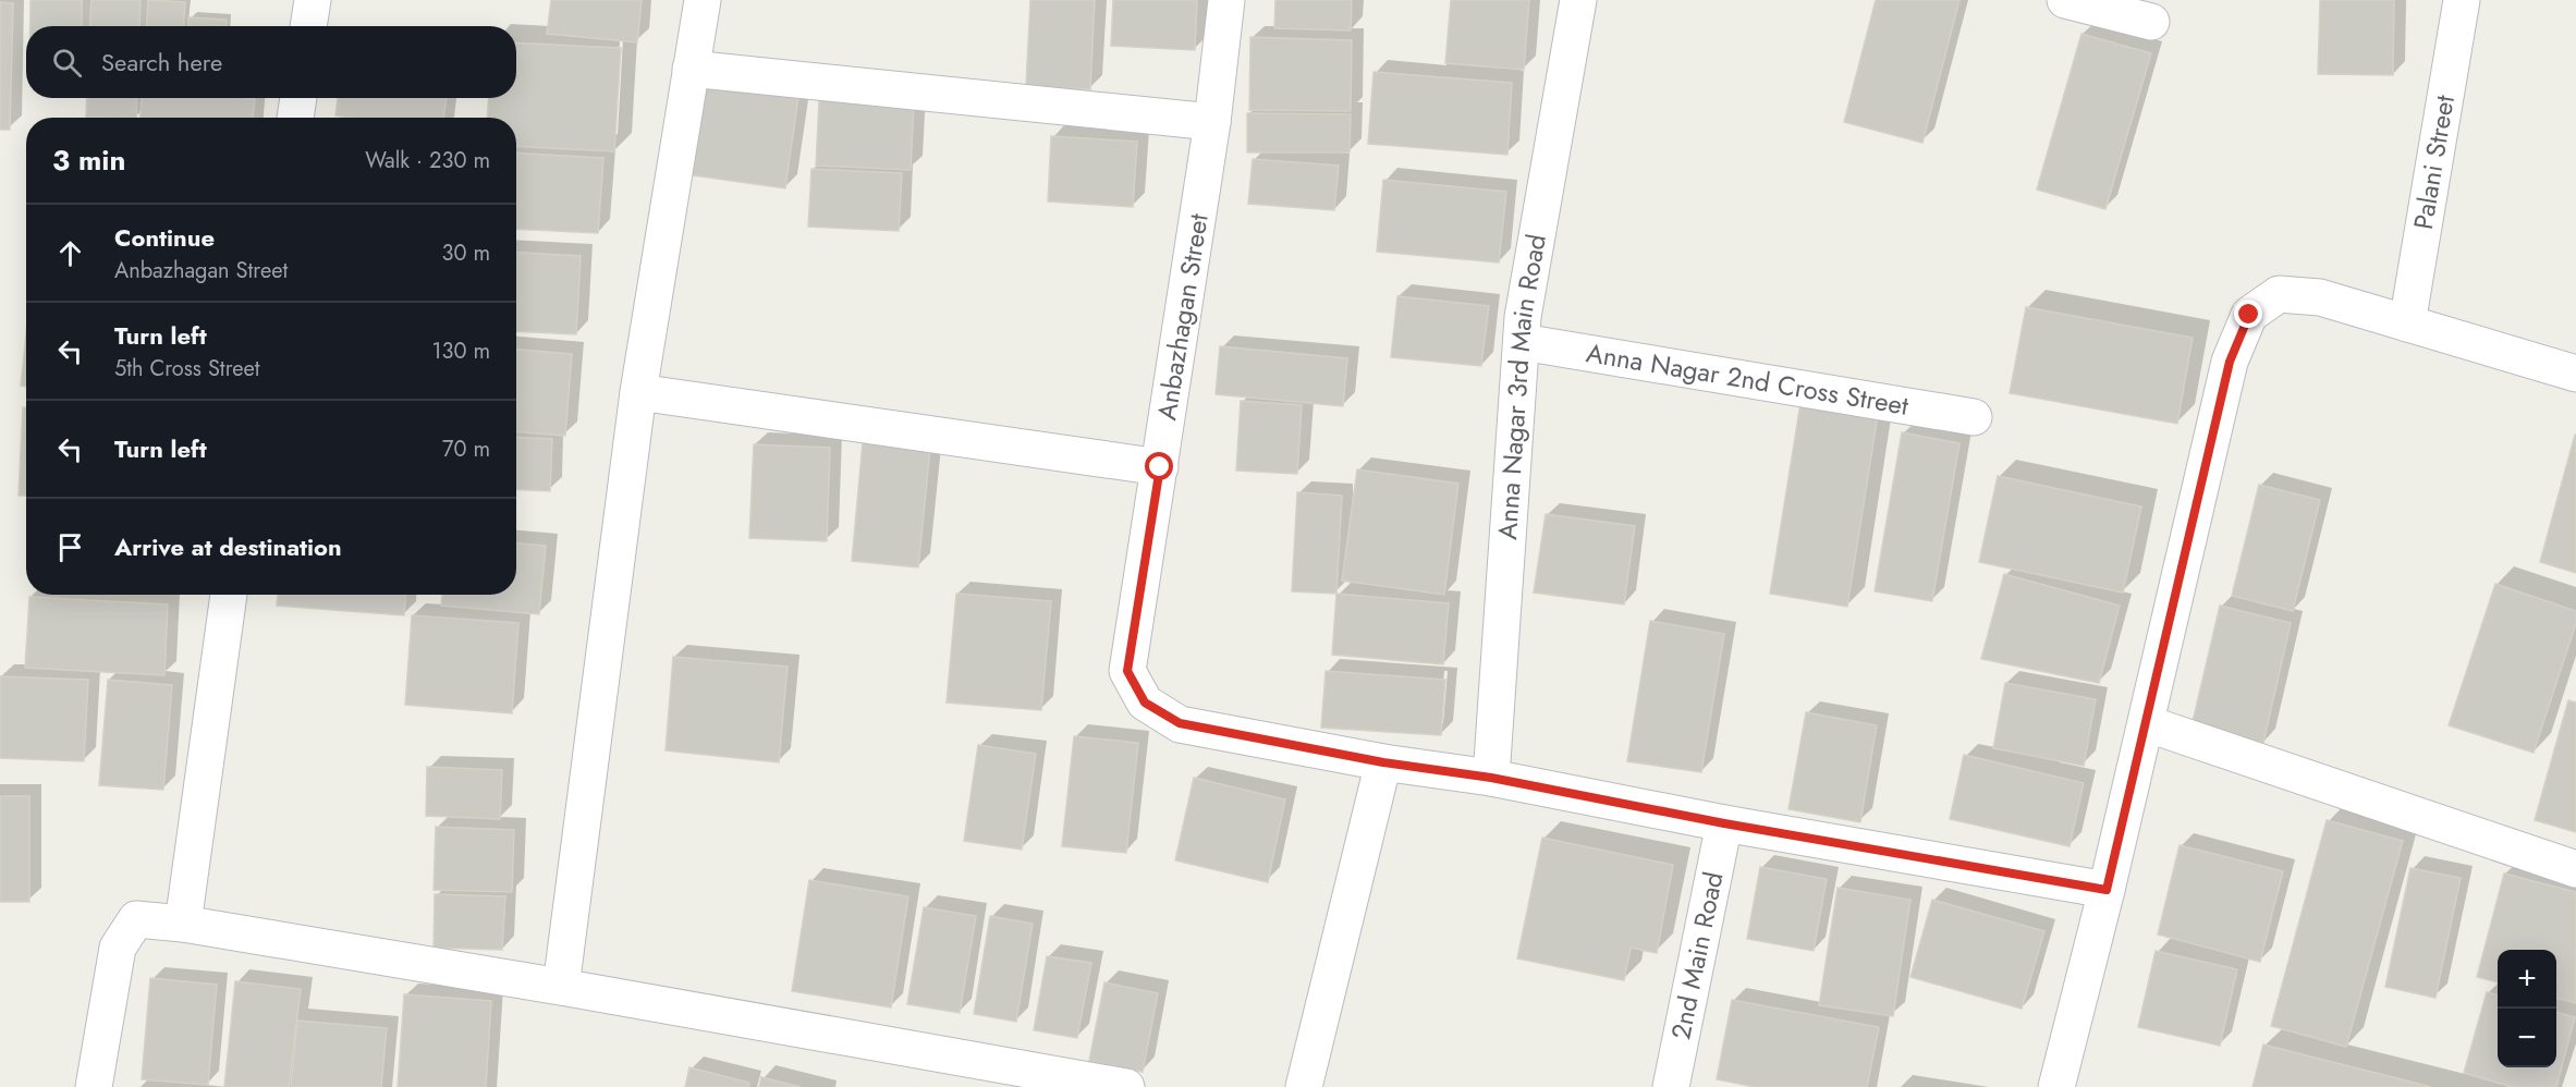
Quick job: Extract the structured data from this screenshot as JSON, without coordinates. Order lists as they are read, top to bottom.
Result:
{
  "streets": {
    "street": [
      "Palani Street",
      "Anbazhagan Street",
      "Anna Nagar 2nd Cross Street",
      "Anna Nagar 3rd Main Road",
      "2nd Main Road"
    ]
  },
  "crossings": [
    ["Anna Nagar 2nd Cross Street", "Anna Nagar 3rd Main Road"]
  ],
  "page": {
    "search": "Search here",
    "heading": ["3 min", "Walk · 230 m"],
    "list": [
      ["Continue", "Anbazhagan Street", "30 m"],
      ["Turn left", "5th Cross Street", "130 m"],
      ["Turn left", "70 m"],
      "Arrive at destination"
    ],
    "map_buttons": ["+", "−"]
  }
}
